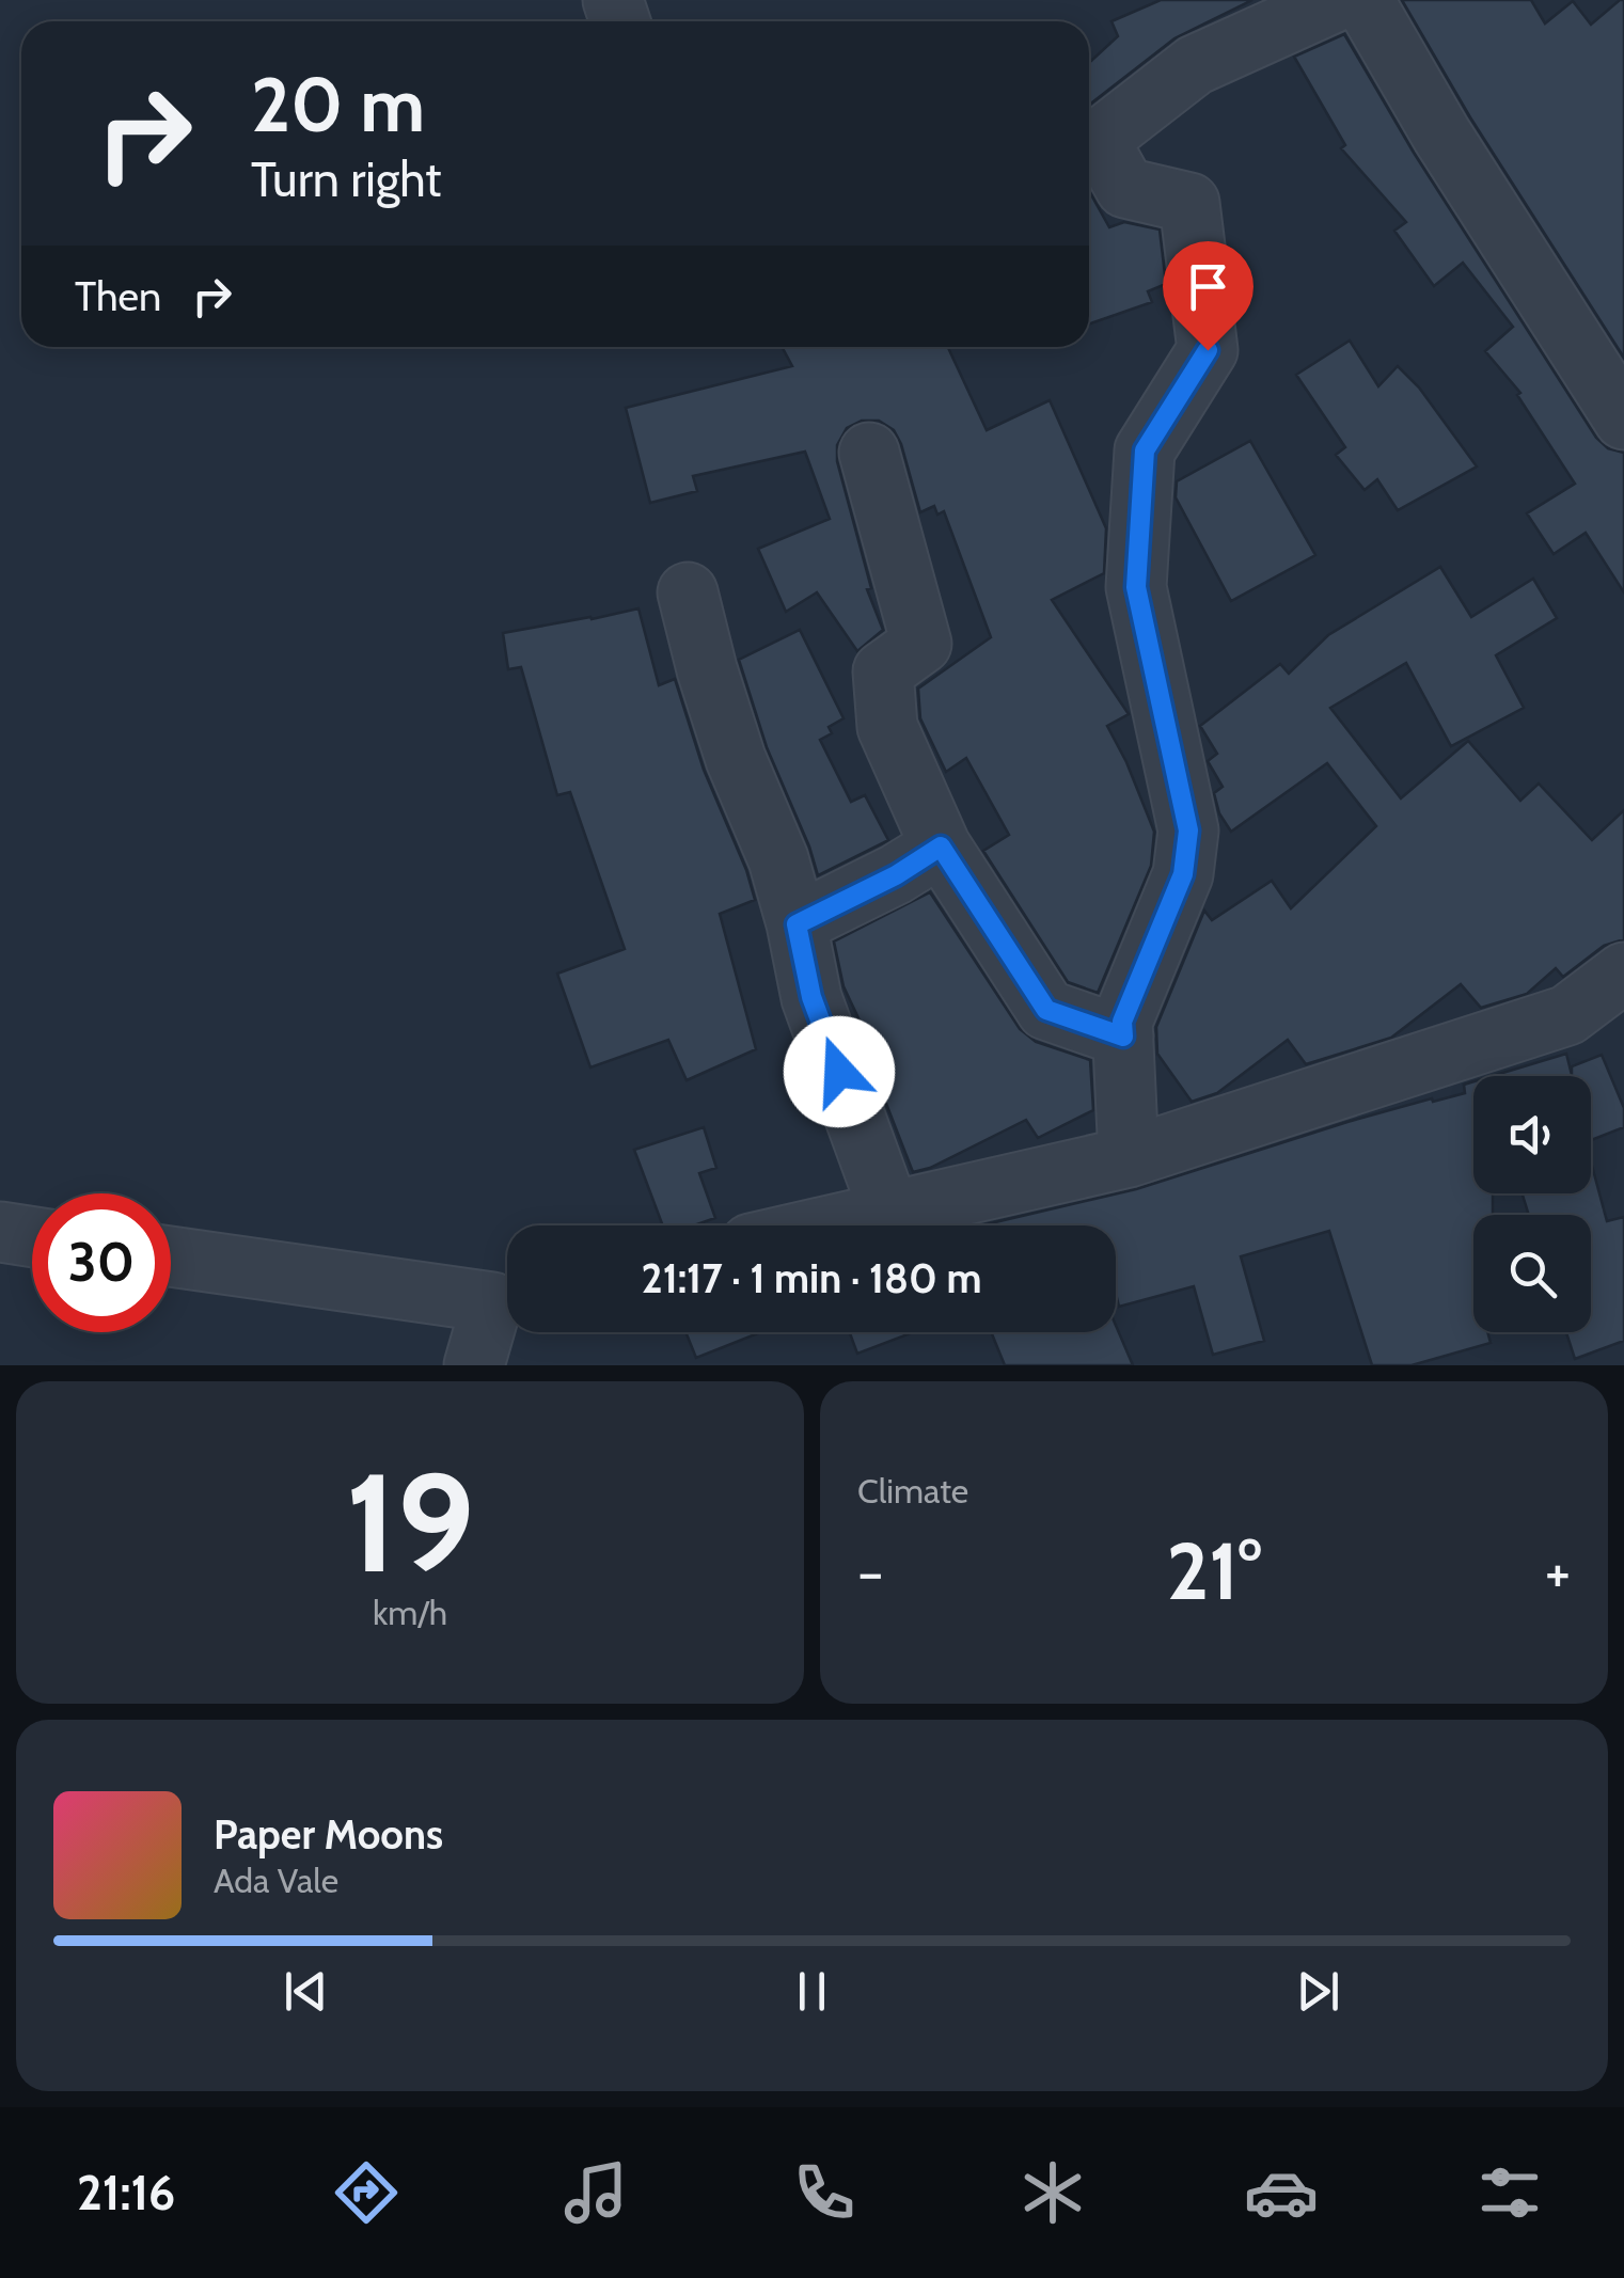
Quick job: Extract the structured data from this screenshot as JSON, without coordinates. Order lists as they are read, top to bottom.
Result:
{
  "page": {
    "turn": ["20 m", "Turn right"],
    "then": "Then",
    "limit": "30",
    "trip": "21:17 · 1 min · 180 m",
    "tile": [
      ["19", "km/h"],
      "Climate"
    ],
    "heat": ["−", "21°", "+"],
    "song": ["Paper Moons", "Ada Vale"],
    "tabs": "21:16"
  }
}
